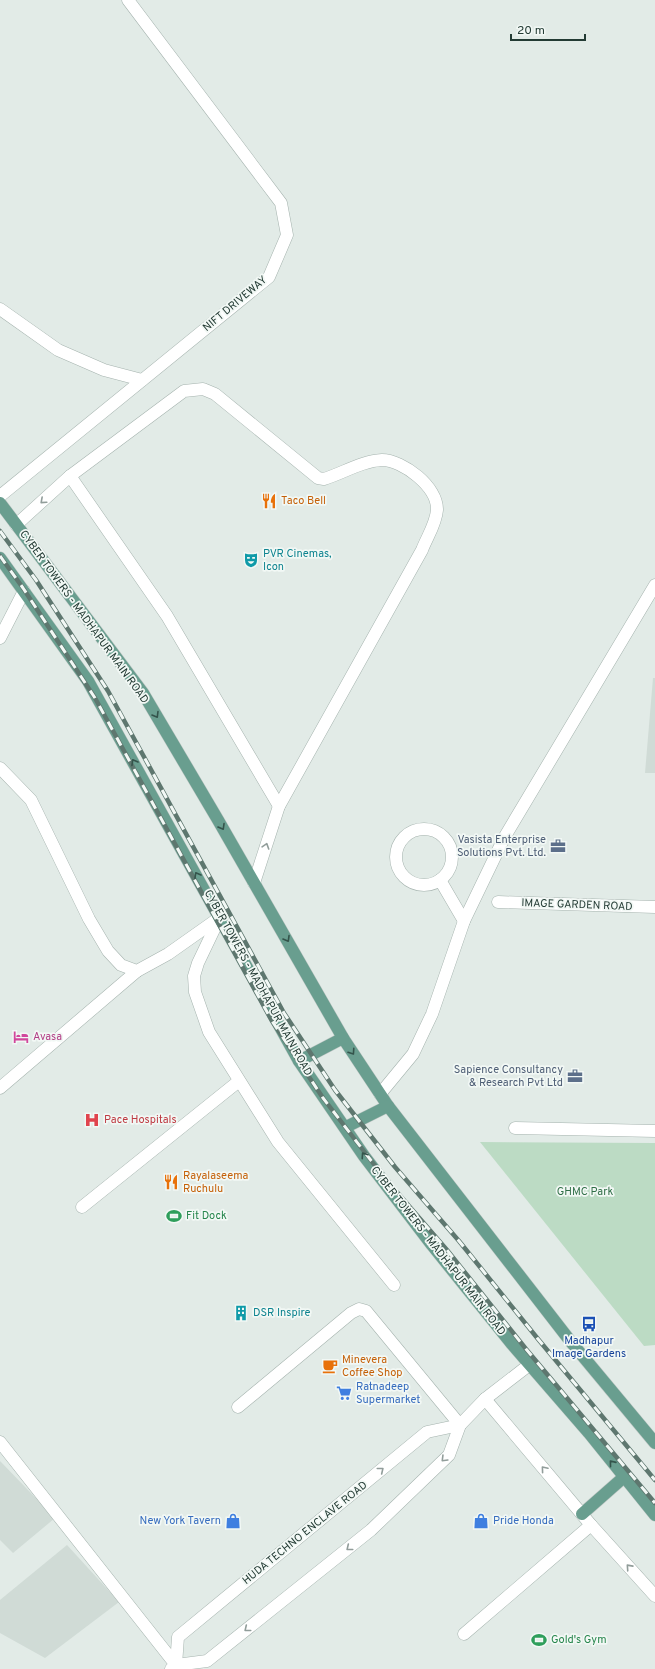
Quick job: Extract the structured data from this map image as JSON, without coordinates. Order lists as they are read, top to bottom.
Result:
{
  "streets": {
    "main road": ["CYBER TOWERS - MADHAPUR MAIN ROAD"],
    "street": ["NIFT DRIVEWAY", "IMAGE GARDEN ROAD", "HUDA TECHNO ENCLAVE ROAD"]
  },
  "parks": ["GHMC Park"],
  "places": {
    "restaurant": ["Taco Bell", "Rayalaseema Ruchulu"],
    "theatre": ["PVR Cinemas, Icon"],
    "office": ["Vasista Enterprise Solutions Pvt. Ltd.", "Sapience Consultancy & Research Pvt Ltd"],
    "hotel": ["Avasa"],
    "hospital": ["Pace Hospitals"],
    "sports": ["Fit Dock", "Gold's Gym"],
    "building": ["DSR Inspire"],
    "bus stop": ["Madhapur Image Gardens"],
    "cafe": ["Minevera Coffee Shop"],
    "supermarket": ["Ratnadeep Supermarket"],
    "shop": ["New York Tavern", "Pride Honda"]
  },
  "scale_bar": "20 m"
}
